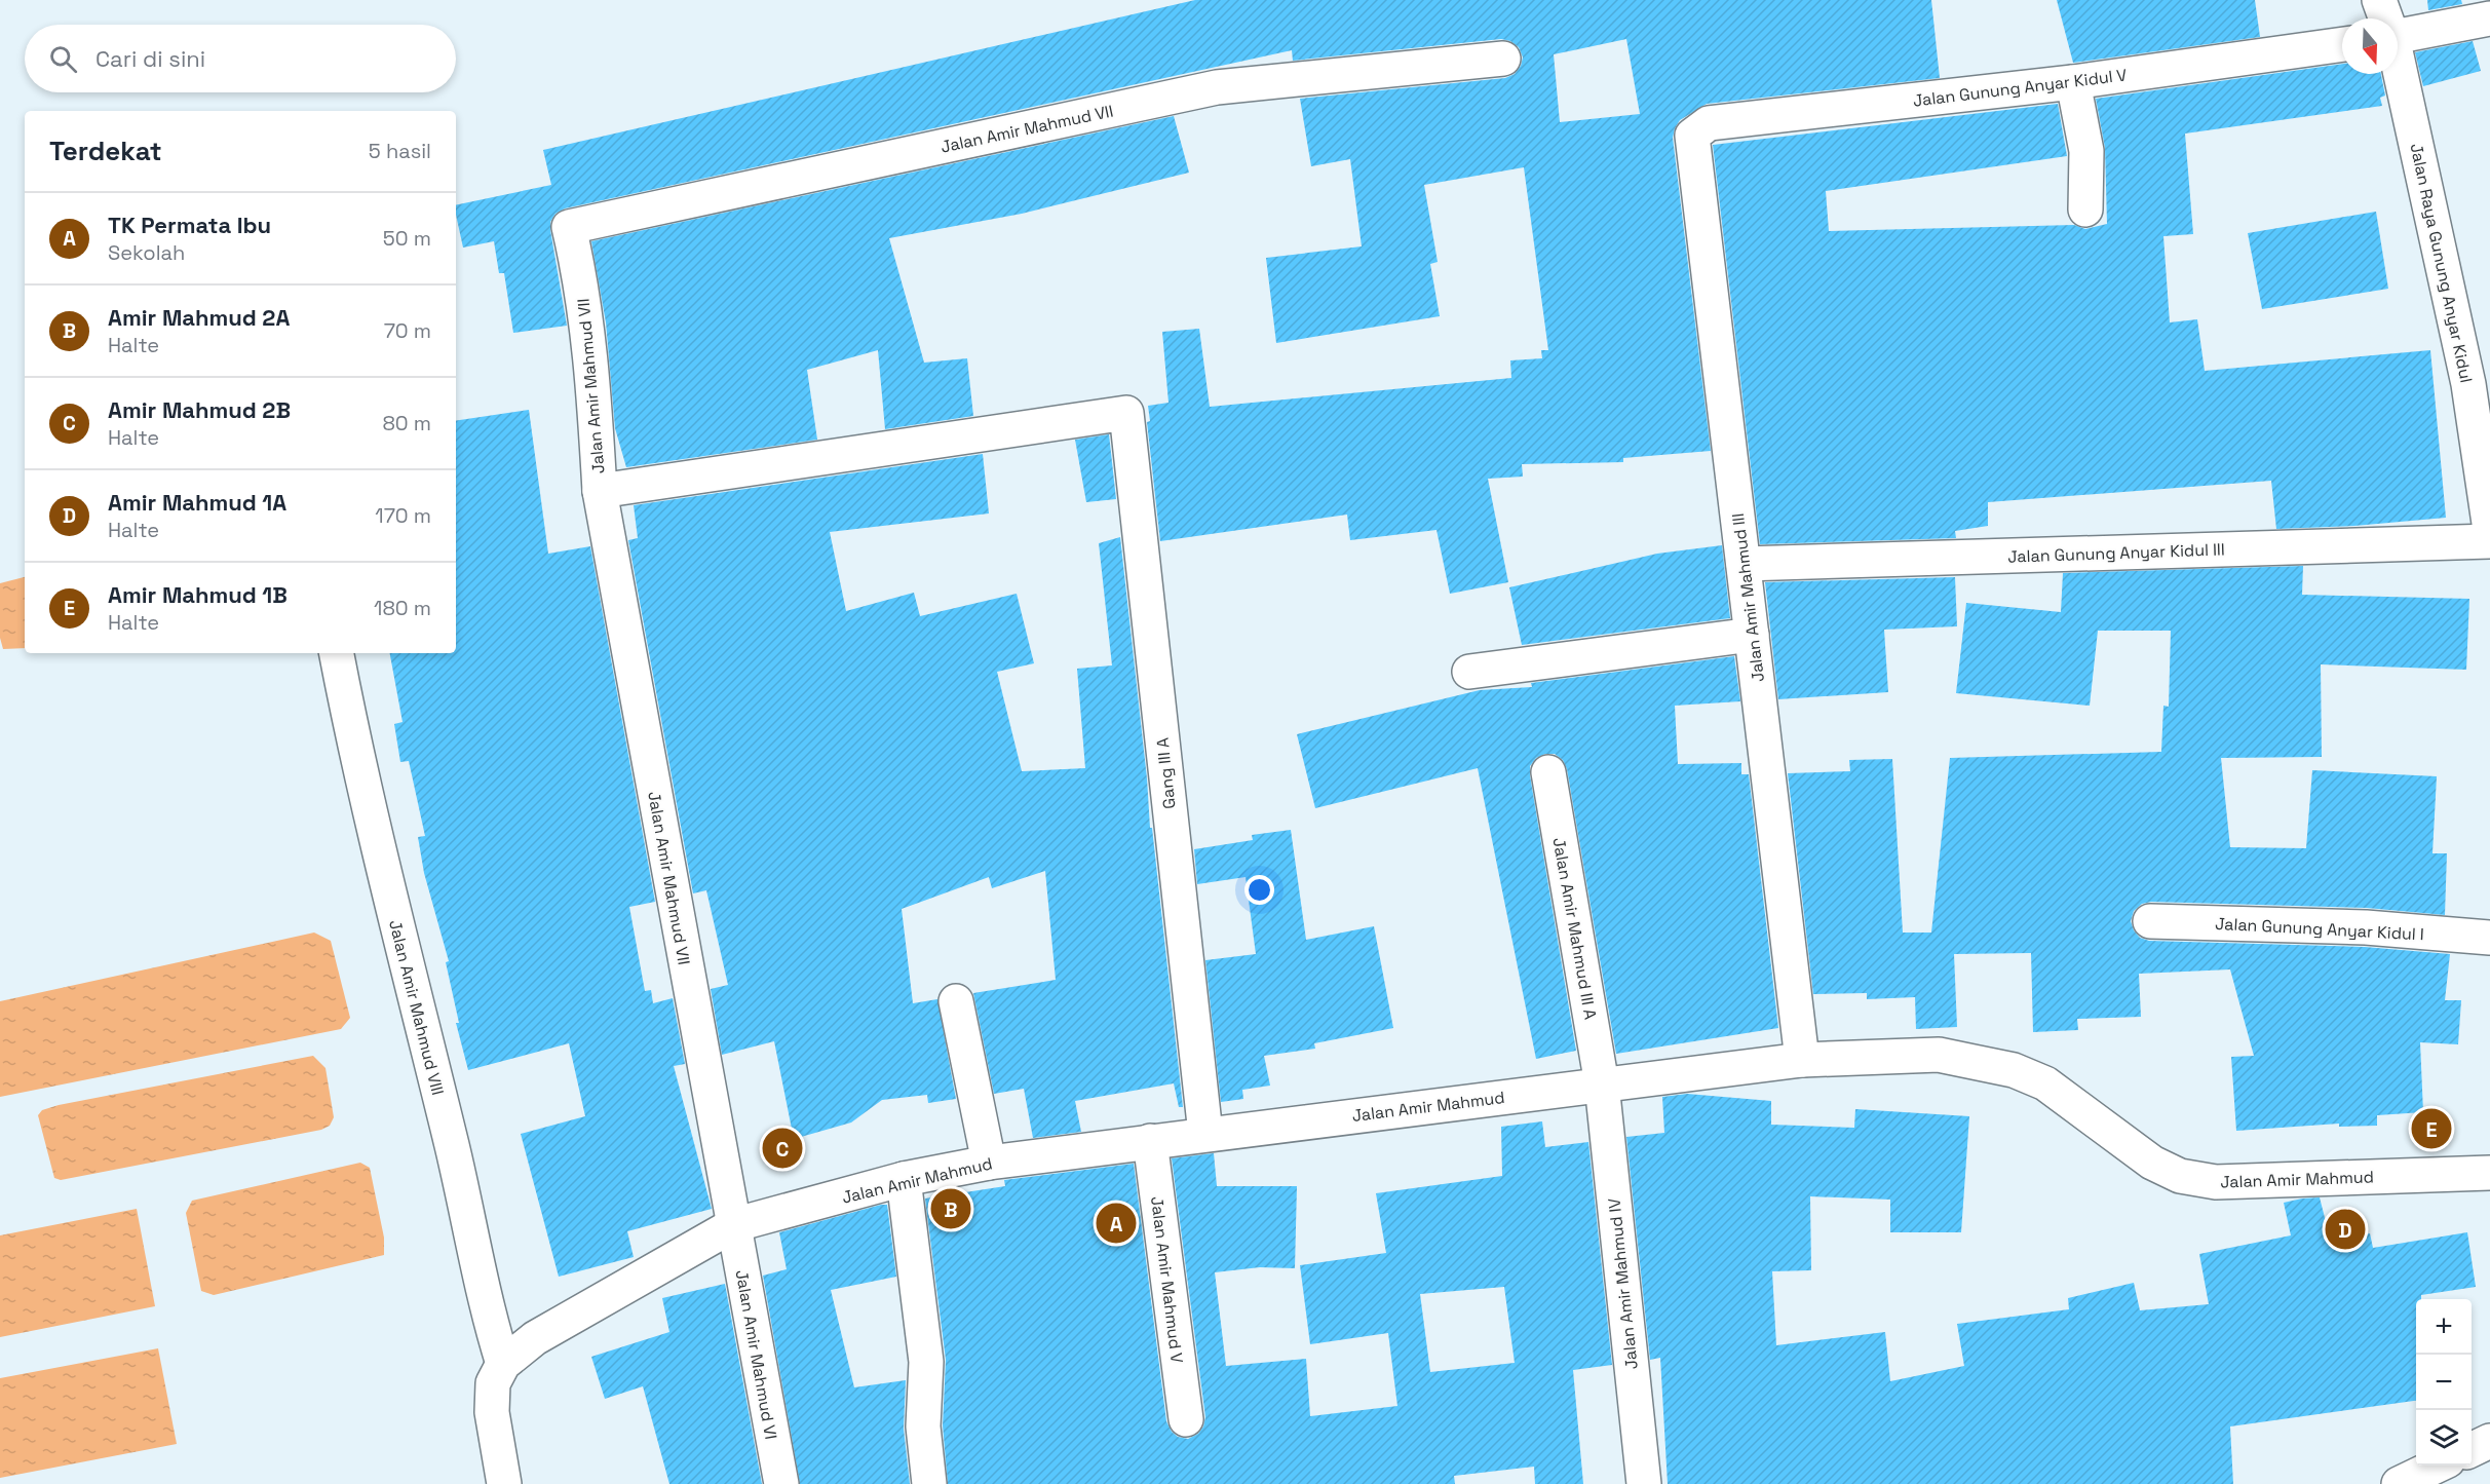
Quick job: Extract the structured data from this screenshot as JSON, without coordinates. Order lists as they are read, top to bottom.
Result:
{
  "streets": {
    "street": [
      "Jalan Gunung Anyar Kidul V",
      "Jalan Amir Mahmud VII",
      "Jalan Raya Gunung Anyar Kidul",
      "Jalan Gunung Anyar Kidul III",
      "Jalan Amir Mahmud III",
      "Gang III A",
      "Jalan Amir Mahmud III A",
      "Jalan Gunung Anyar Kidul I",
      "Jalan Amir Mahmud VIII",
      "Jalan Amir Mahmud",
      "Jalan Amir Mahmud V",
      "Jalan Amir Mahmud IV",
      "Jalan Amir Mahmud VI"
    ]
  },
  "crossings": [
    ["Jalan Gunung Anyar Kidul V", "Jalan Amir Mahmud III"],
    ["Jalan Amir Mahmud VII", "Gang III A"],
    ["Jalan Amir Mahmud VII", "Jalan Amir Mahmud"],
    ["Jalan Amir Mahmud VII", "Jalan Amir Mahmud VI"],
    ["Jalan Gunung Anyar Kidul III", "Jalan Amir Mahmud III"],
    ["Jalan Amir Mahmud III", "Jalan Amir Mahmud"],
    ["Gang III A", "Jalan Amir Mahmud"],
    ["Jalan Amir Mahmud III A", "Jalan Amir Mahmud"],
    ["Jalan Amir Mahmud III A", "Jalan Amir Mahmud IV"],
    ["Jalan Amir Mahmud VIII", "Jalan Amir Mahmud"],
    ["Jalan Amir Mahmud", "Jalan Amir Mahmud V"],
    ["Jalan Amir Mahmud", "Jalan Amir Mahmud IV"],
    ["Jalan Amir Mahmud", "Jalan Amir Mahmud VI"]
  ],
  "north": "bottom",
  "page": {
    "search": "Cari di sini",
    "heading": ["Terdekat", "5 hasil"],
    "list": [
      {
        "mark": "A",
        "name": "TK Permata Ibu",
        "note": "Sekolah",
        "value": "50 m"
      },
      {
        "mark": "B",
        "name": "Amir Mahmud 2A",
        "note": "Halte",
        "value": "70 m"
      },
      {
        "mark": "C",
        "name": "Amir Mahmud 2B",
        "note": "Halte",
        "value": "80 m"
      },
      {
        "mark": "D",
        "name": "Amir Mahmud 1A",
        "note": "Halte",
        "value": "170 m"
      },
      {
        "mark": "E",
        "name": "Amir Mahmud 1B",
        "note": "Halte",
        "value": "180 m"
      }
    ],
    "pins": [
      "E",
      "C",
      "B",
      "A",
      "D"
    ],
    "map_buttons": ["+", "−"]
  }
}
